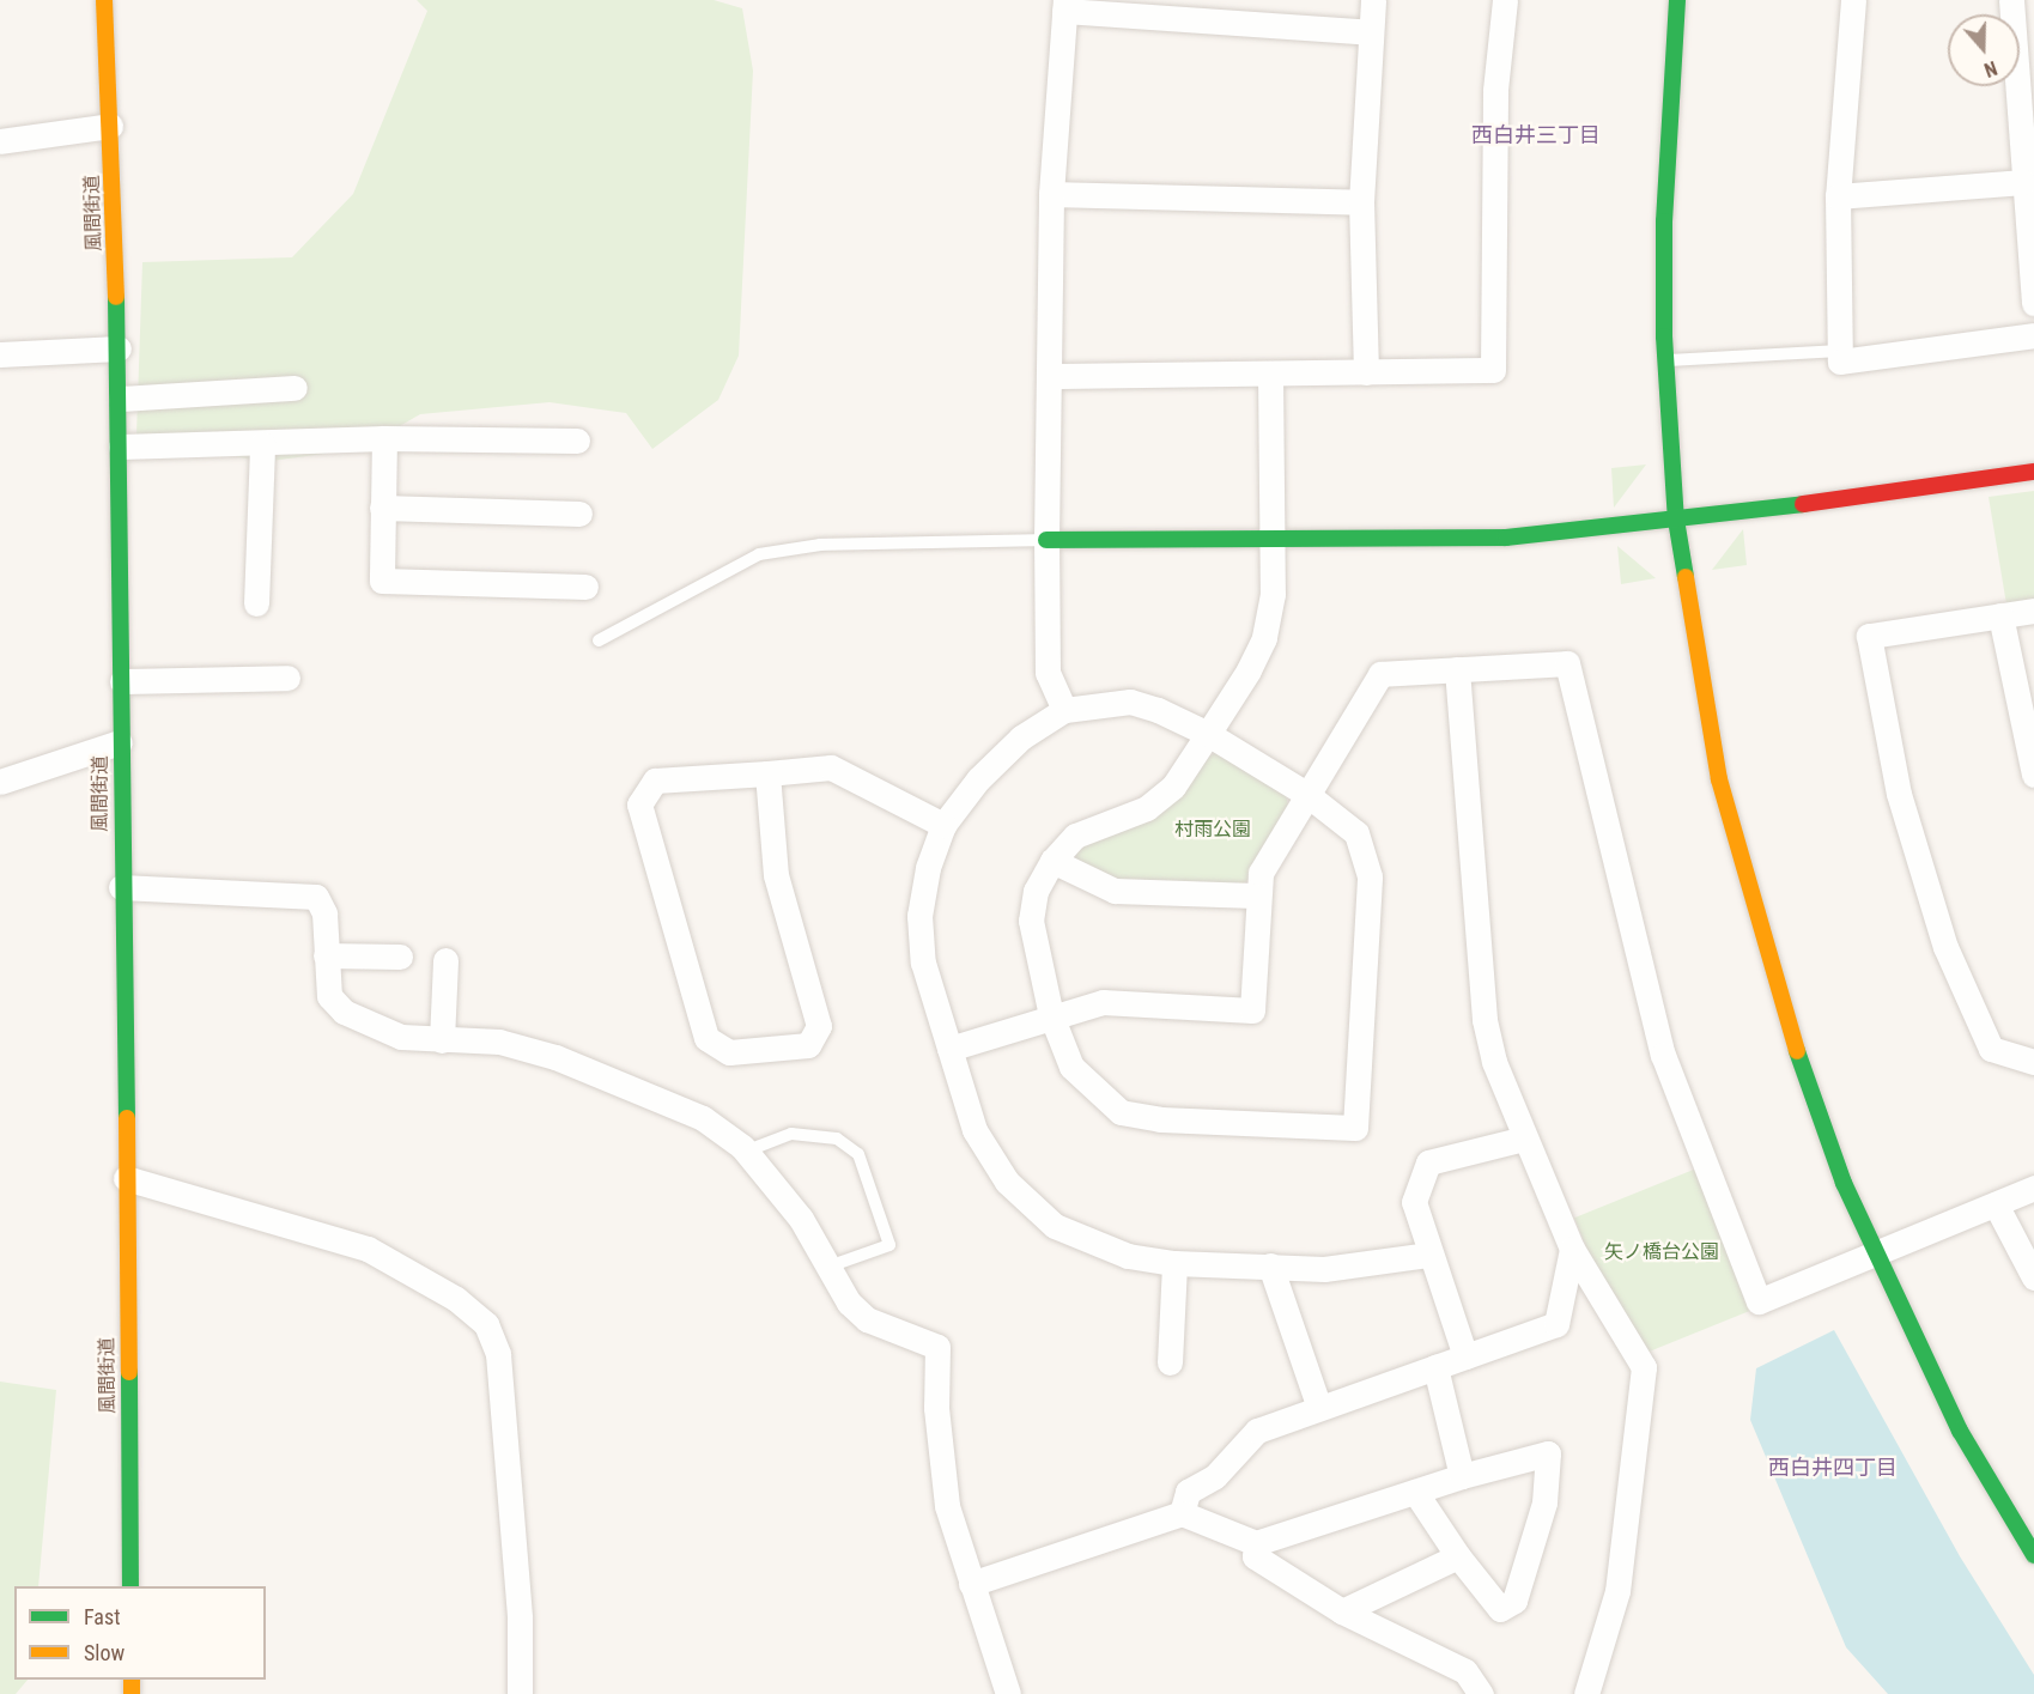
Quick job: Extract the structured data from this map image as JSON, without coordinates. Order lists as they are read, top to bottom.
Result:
{
  "streets": {
    "street": ["風間街道"]
  },
  "districts": ["西白井三丁目", "西白井四丁目"],
  "parks": ["村雨公園", "矢ノ橋台公園"],
  "legend": ["Fast", "Slow"],
  "north": "bottom"
}
